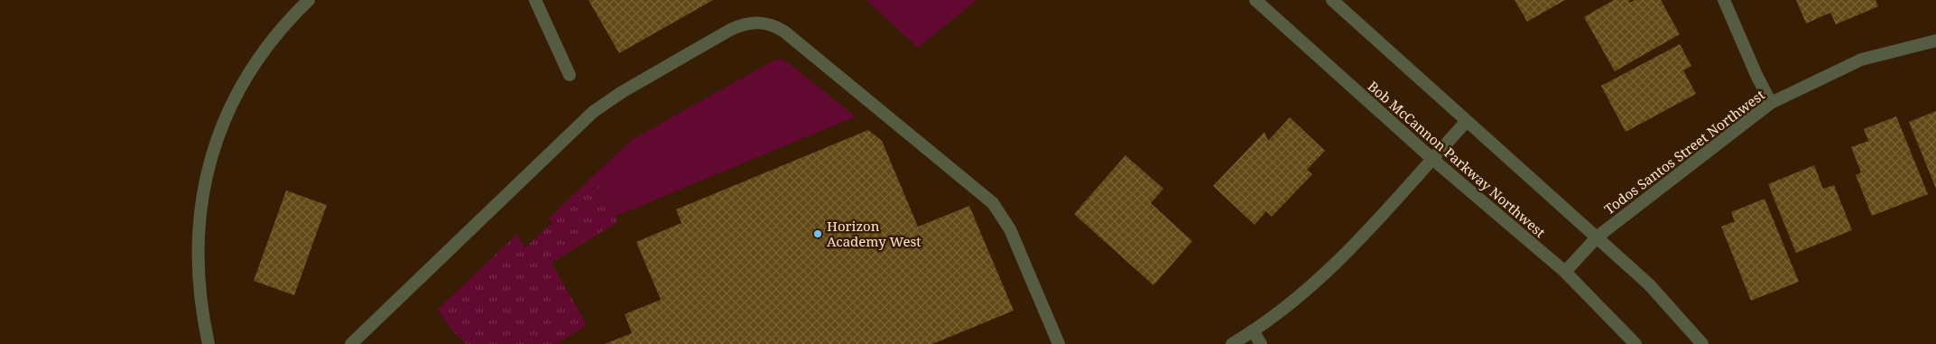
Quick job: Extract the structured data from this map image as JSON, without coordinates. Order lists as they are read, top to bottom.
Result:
{
  "streets": {
    "street": ["Todos Santos Street Northwest", "Bob McCannon Parkway Northwest"]
  },
  "crossings": [
    ["Todos Santos Street Northwest", "Bob McCannon Parkway Northwest"]
  ],
  "places": ["Horizon Academy West"]
}
